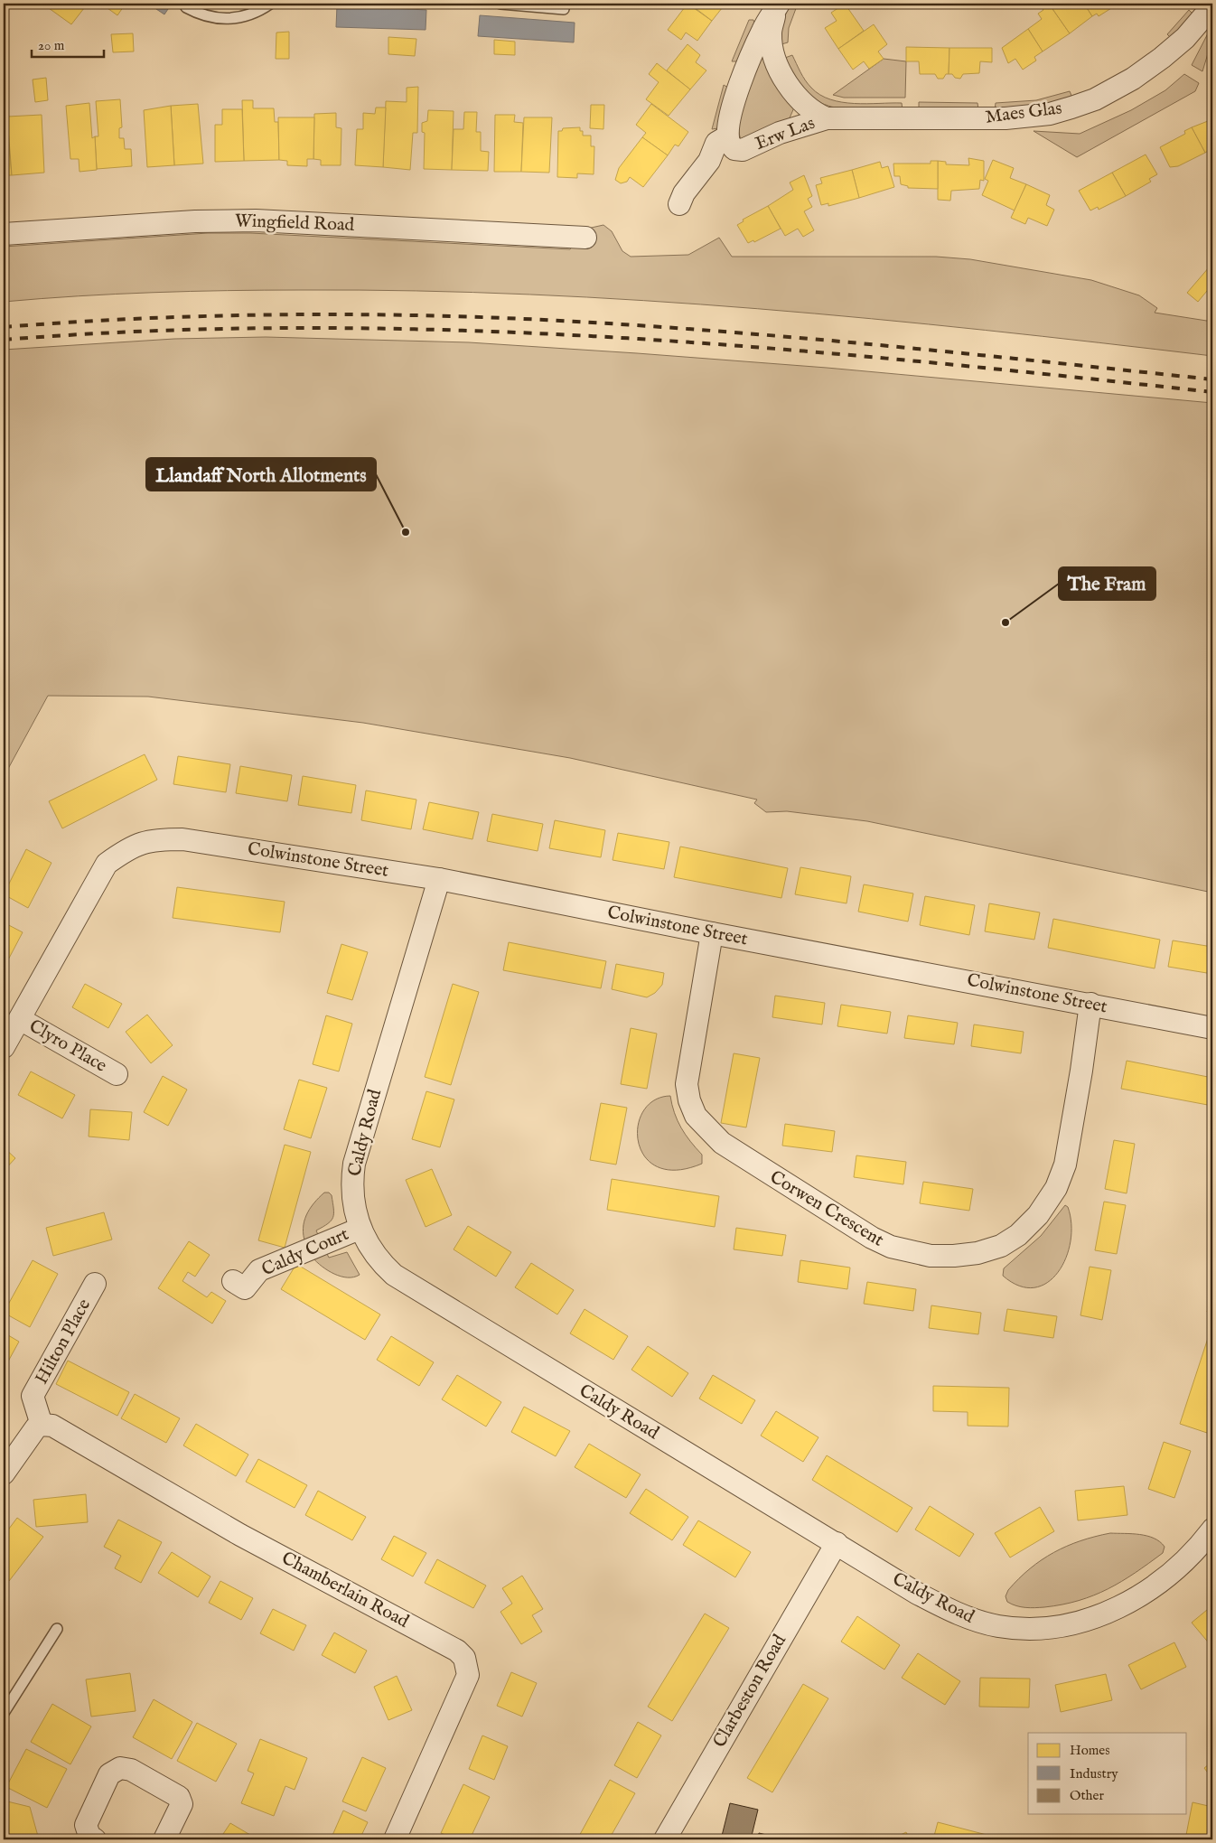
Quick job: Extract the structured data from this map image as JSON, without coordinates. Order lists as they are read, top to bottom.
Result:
{
  "streets": {
    "street": [
      "Maes Glas",
      "Erw Las",
      "Wingfield Road",
      "Colwinstone Street",
      "Clyro Place",
      "Caldy Road",
      "Corwen Crescent",
      "Caldy Court",
      "Hilton Place",
      "Chamberlain Road",
      "Clarbeston Road"
    ]
  },
  "crossings": [
    ["Maes Glas", "Erw Las"],
    ["Colwinstone Street", "Clyro Place"],
    ["Colwinstone Street", "Caldy Road"],
    ["Colwinstone Street", "Corwen Crescent"],
    ["Caldy Road", "Caldy Court"],
    ["Caldy Road", "Clarbeston Road"],
    ["Hilton Place", "Chamberlain Road"]
  ],
  "places": ["Llandaff North Allotments", "The Fram"],
  "legend": ["Homes", "Industry", "Other"],
  "scale_bar": "20 m"
}
